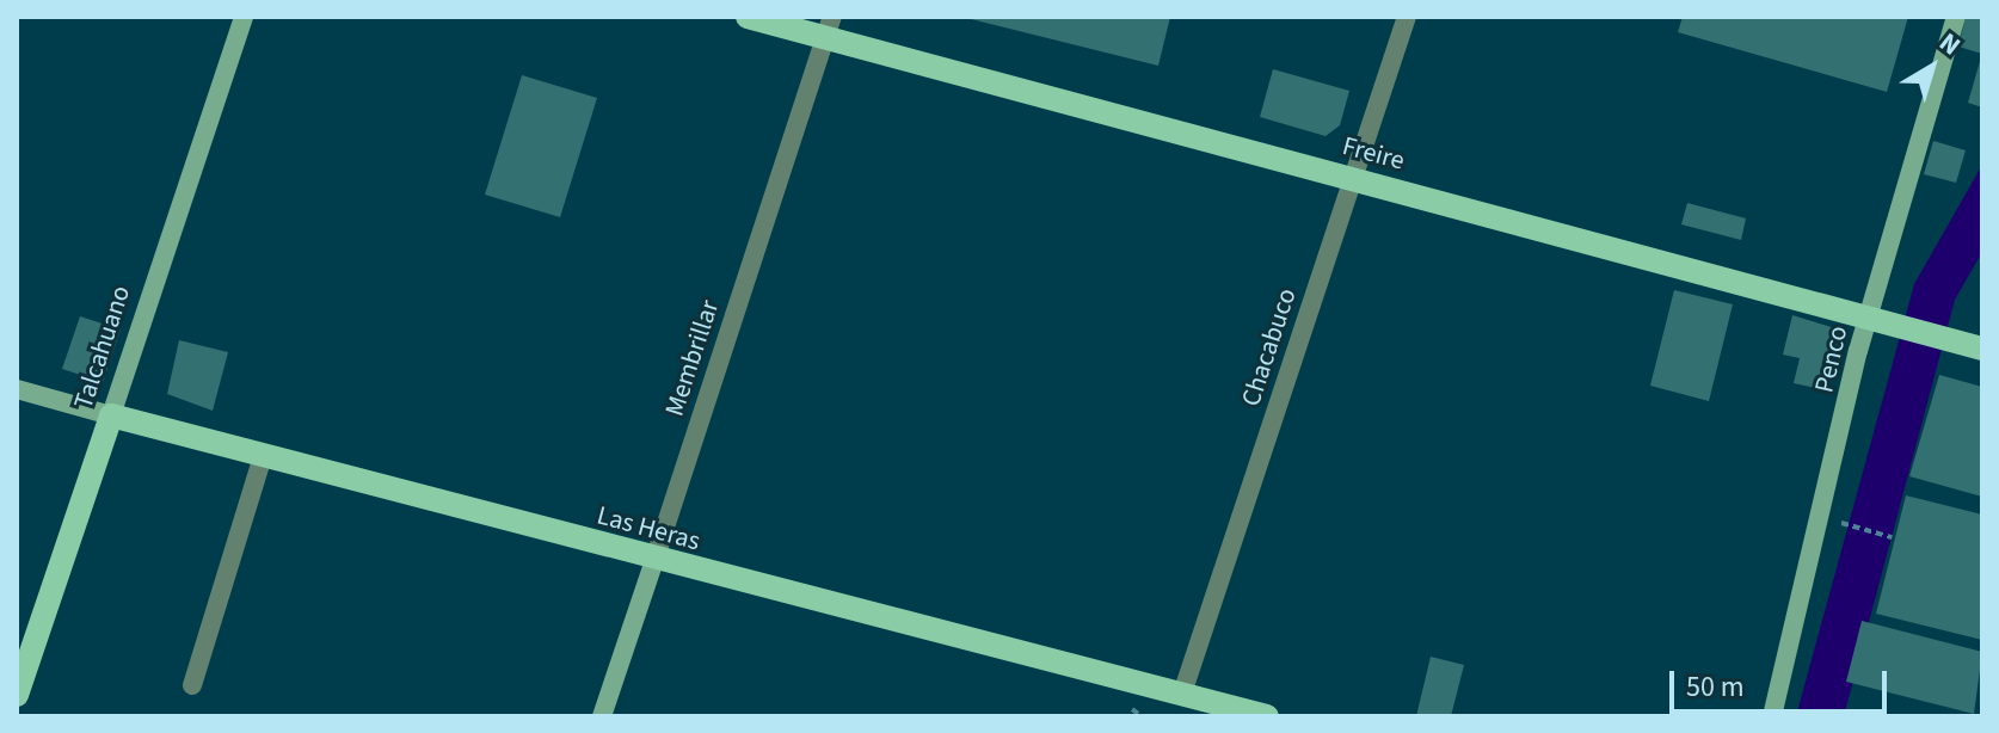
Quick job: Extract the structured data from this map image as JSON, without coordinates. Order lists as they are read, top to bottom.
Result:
{
  "streets": {
    "main road": [
      "Freire",
      "Talcahuano",
      "Membrillar",
      "Penco",
      "Las Heras"
    ],
    "street": ["Chacabuco"]
  },
  "crossings": [
    ["Freire", "Chacabuco"],
    ["Freire", "Membrillar"],
    ["Freire", "Penco"],
    ["Talcahuano", "Las Heras"],
    ["Chacabuco", "Las Heras"],
    ["Membrillar", "Las Heras"]
  ],
  "scale_bar": "50 m",
  "north": "top right"
}
